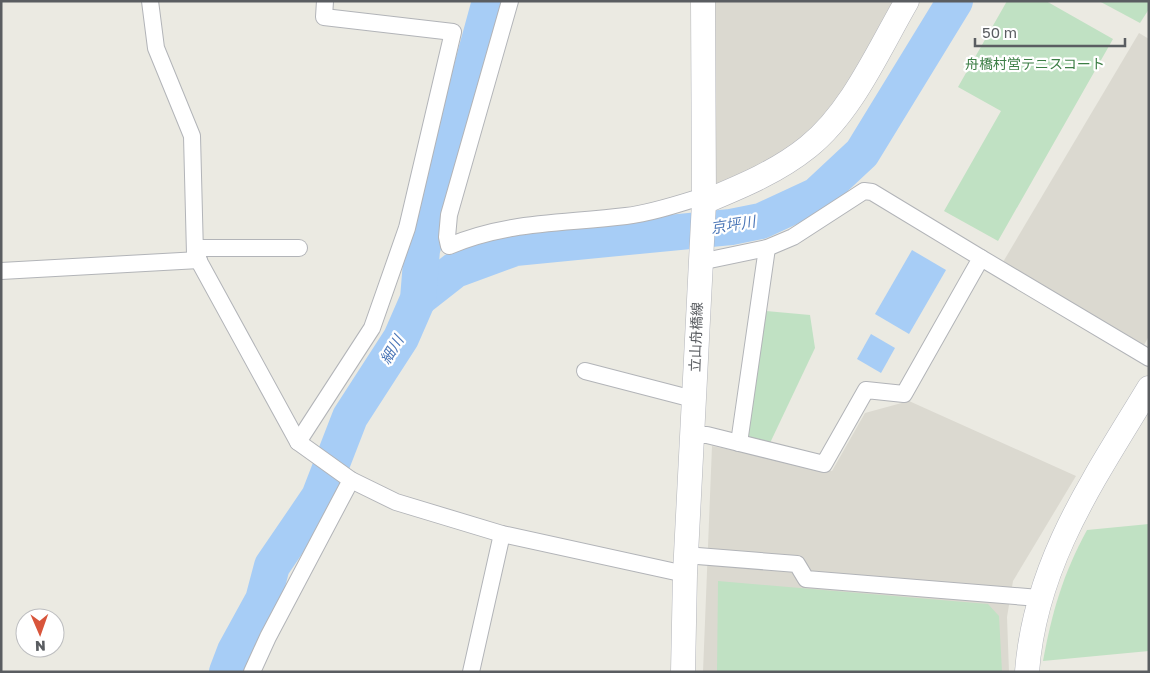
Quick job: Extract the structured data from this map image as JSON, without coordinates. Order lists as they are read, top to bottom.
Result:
{
  "streets": {
    "main road": ["立山舟橋線"]
  },
  "water": ["京坪川", "細川"],
  "parks": ["舟橋村営テニスコート"],
  "scale_bar": "50 m",
  "north": "bottom"
}
